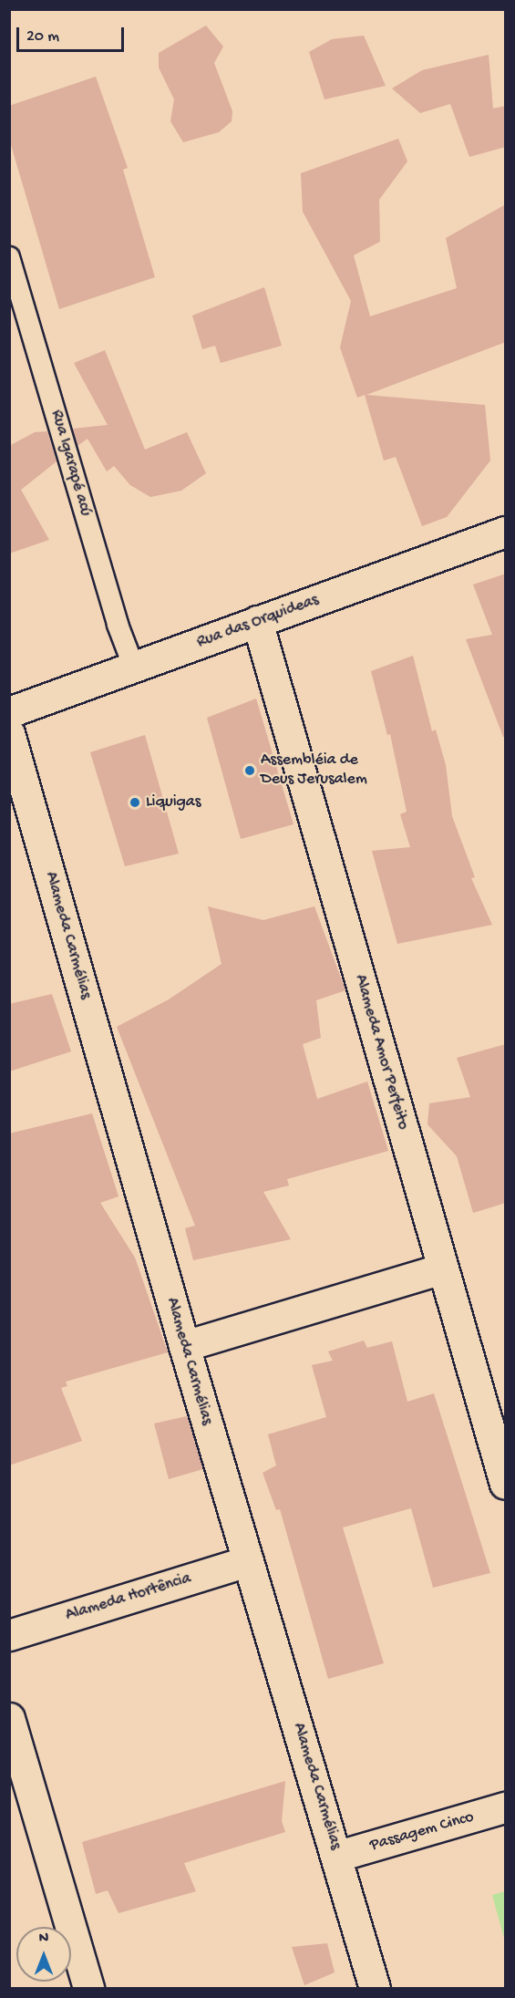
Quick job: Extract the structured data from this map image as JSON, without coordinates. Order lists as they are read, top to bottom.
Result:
{
  "streets": {
    "street": [
      "Rua das Orquideas",
      "Alameda Carmélias",
      "Alameda Amor Perfeito",
      "Alameda Hortência",
      "Passagem Cinco"
    ],
    "lane": ["Rua Igarapé acú"]
  },
  "crossings": [
    ["Rua Igarapé acú", "Rua das Orquideas"],
    ["Rua das Orquideas", "Alameda Amor Perfeito"],
    ["Alameda Carmélias", "Alameda Hortência"],
    ["Alameda Carmélias", "Passagem Cinco"]
  ],
  "places": ["Assembléia de Deus Jerusalem", "Liquigas"],
  "scale_bar": "20 m",
  "north": "top"
}
